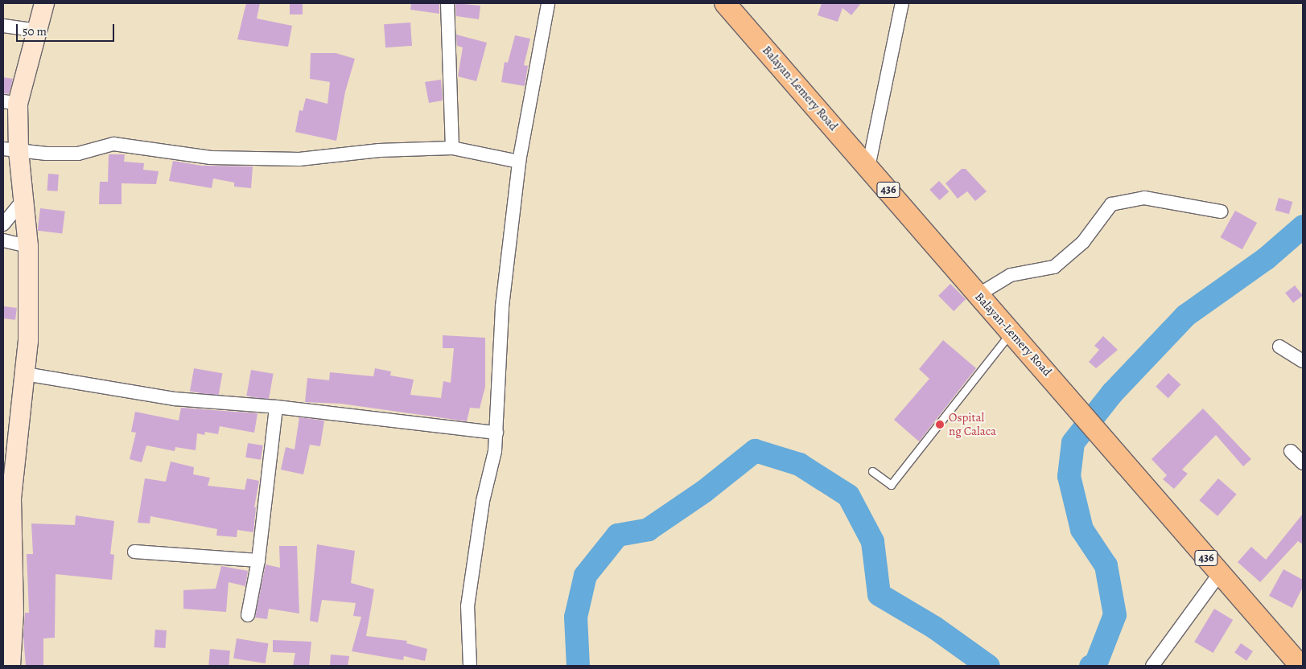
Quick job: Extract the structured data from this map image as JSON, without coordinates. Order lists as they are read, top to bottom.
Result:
{
  "streets": {
    "main road": ["Balayan-Lemery Road", "436"]
  },
  "places": ["Ospital ng Calaca"],
  "scale_bar": "50 m"
}
